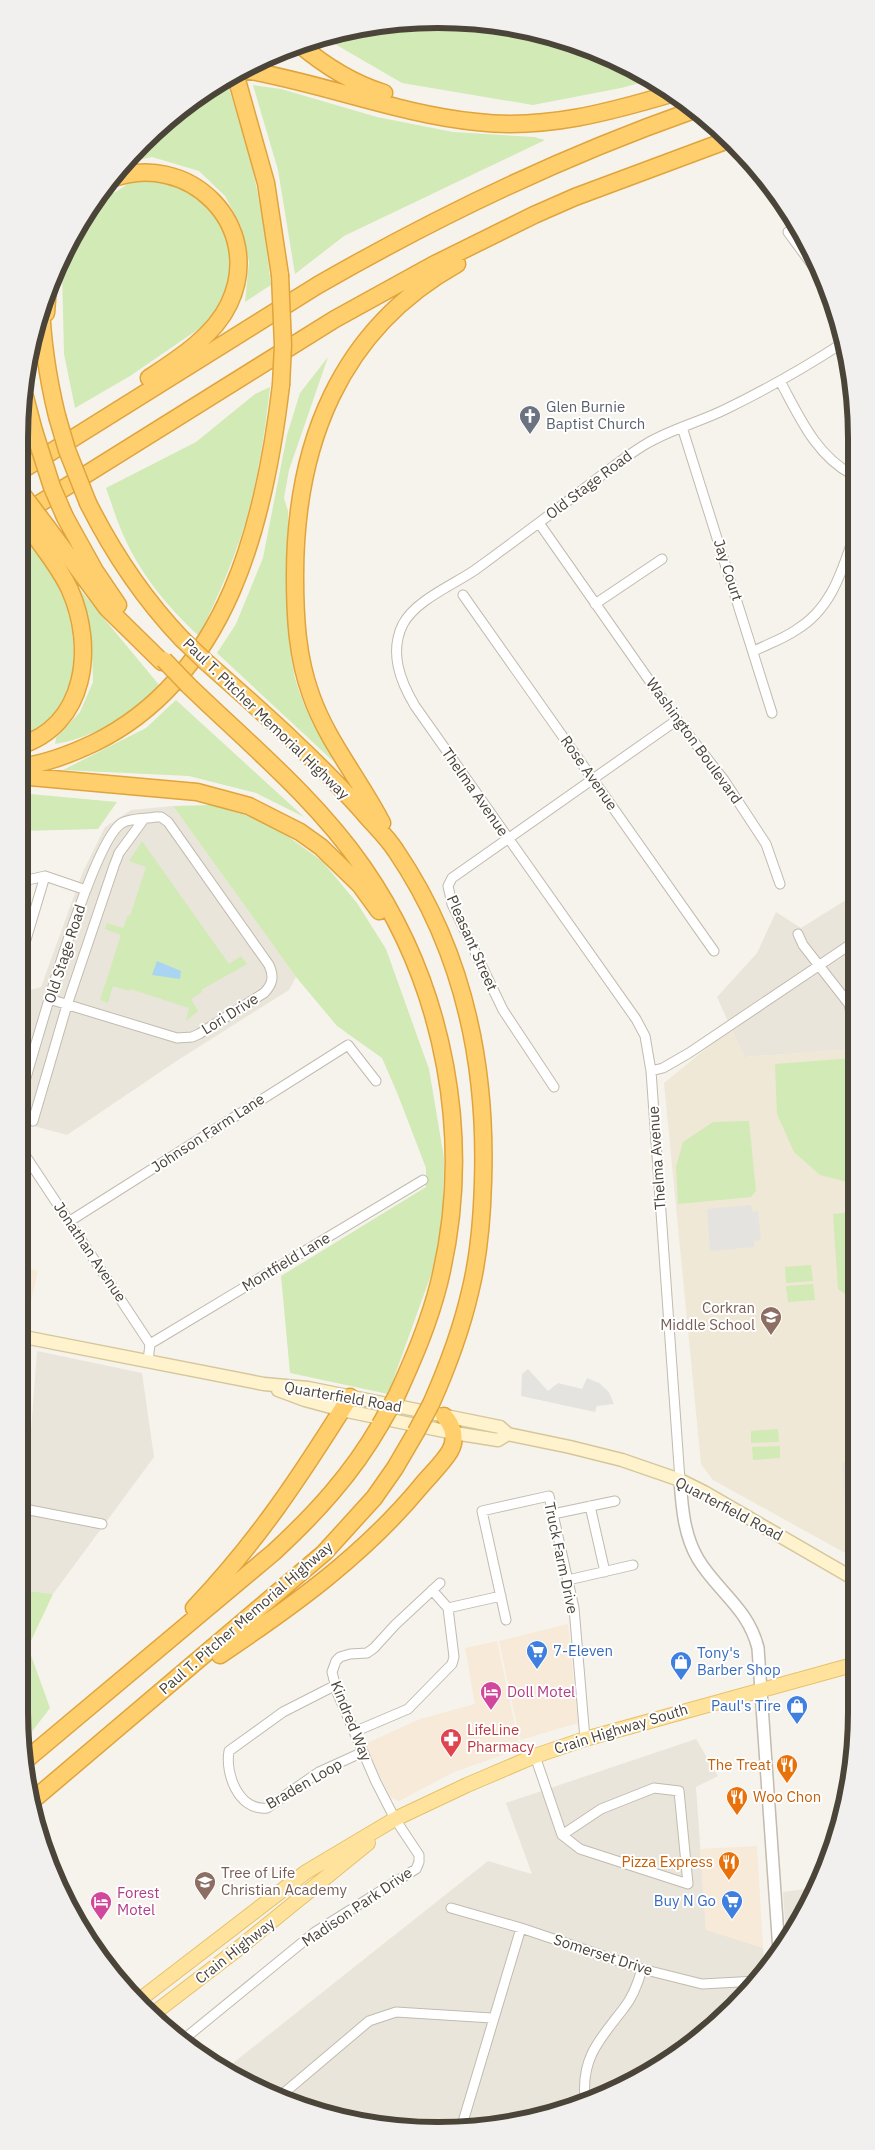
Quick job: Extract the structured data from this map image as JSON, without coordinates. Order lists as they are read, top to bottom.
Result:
{
  "streets": {
    "highway": ["Paul T. Pitcher Memorial Highway"],
    "main road": ["Quarterfield Road", "Crain Highway South", "Crain Highway"],
    "street": [
      "Old Stage Road",
      "Jay Court",
      "Washington Boulevard",
      "Rose Avenue",
      "Thelma Avenue",
      "Pleasant Street",
      "Lori Drive",
      "Johnson Farm Lane",
      "Jonathan Avenue",
      "Montfield Lane",
      "Truck Farm Drive",
      "Kindred Way",
      "Braden Loop",
      "Madison Park Drive",
      "Somerset Drive"
    ]
  },
  "crossings": [
    ["Old Stage Road", "Jay Court"],
    ["Old Stage Road", "Washington Boulevard"],
    ["Old Stage Road", "Thelma Avenue"],
    ["Old Stage Road", "Lori Drive"],
    ["Washington Boulevard", "Pleasant Street"],
    ["Rose Avenue", "Pleasant Street"],
    ["Thelma Avenue", "Pleasant Street"],
    ["Thelma Avenue", "Quarterfield Road"],
    ["Thelma Avenue", "Crain Highway South"],
    ["Johnson Farm Lane", "Jonathan Avenue"],
    ["Jonathan Avenue", "Montfield Lane"],
    ["Truck Farm Drive", "Crain Highway South"],
    ["Kindred Way", "Crain Highway South"],
    ["Kindred Way", "Braden Loop"],
    ["Kindred Way", "Madison Park Drive"],
    ["Kindred Way", "Crain Highway"],
    ["Crain Highway South", "Madison Park Drive"],
    ["Crain Highway South", "Crain Highway"],
    ["Madison Park Drive", "Crain Highway"]
  ],
  "places": {
    "church": ["Glen Burnie Baptist Church"],
    "school or university": ["Corkran Middle School", "Tree of Life Christian Academy"],
    "supermarket": ["7-Eleven", "Buy N Go"],
    "shop": ["Tony's Barber Shop", "Paul's Tire"],
    "hotel": ["Doll Motel", "Forest Motel"],
    "pharmacy": ["LifeLine Pharmacy"],
    "restaurant": ["The Treat", "Woo Chon", "Pizza Express"]
  }
}
